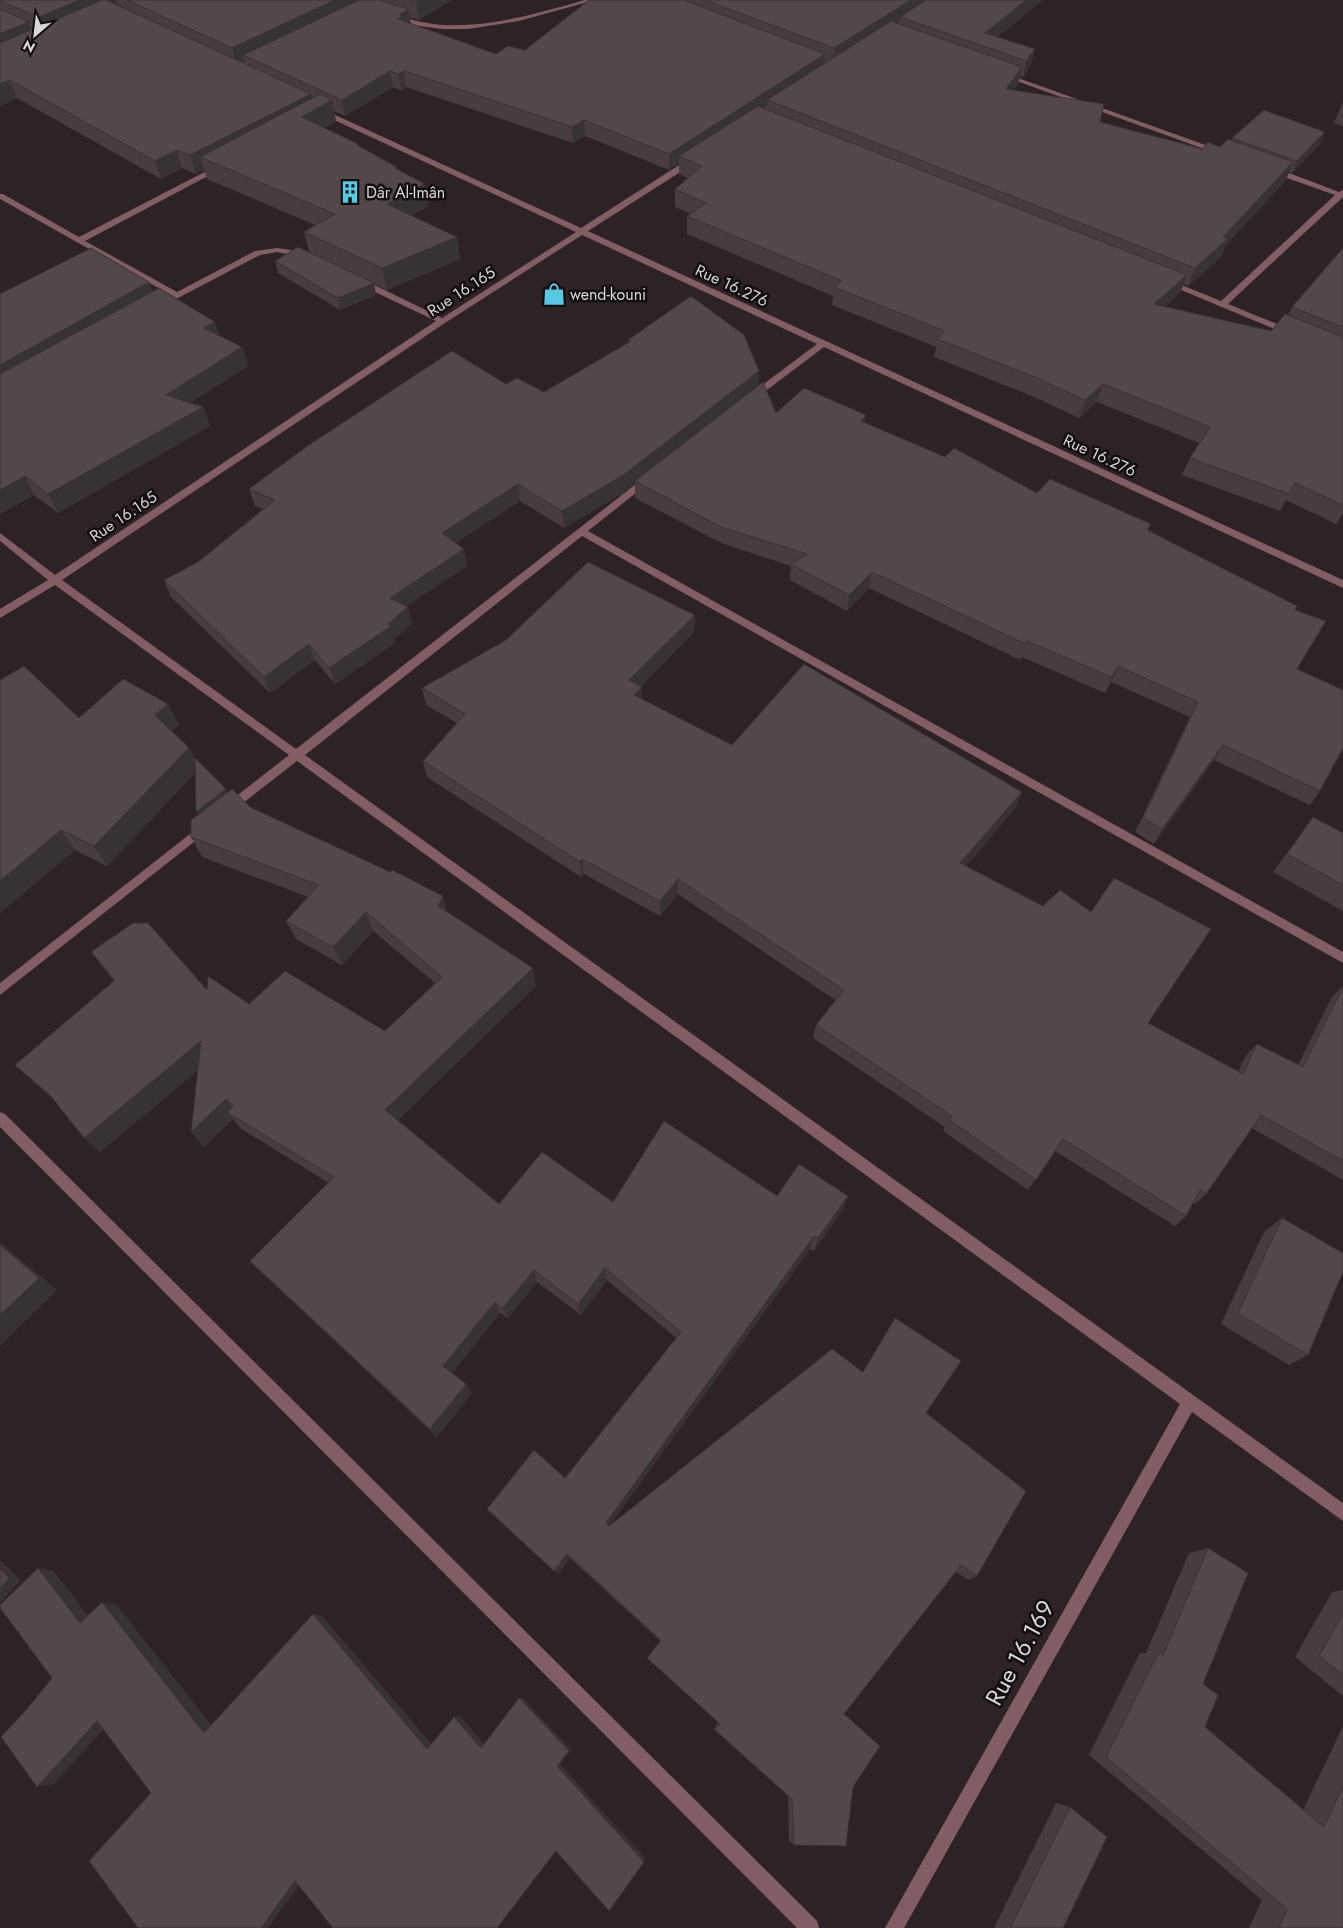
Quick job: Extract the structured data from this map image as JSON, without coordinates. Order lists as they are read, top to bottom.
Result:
{
  "streets": {
    "street": ["Rue 16.276", "Rue 16.165", "Rue 16.169"]
  },
  "crossings": [
    ["Rue 16.276", "Rue 16.165"]
  ],
  "places": {
    "building": ["Dâr Al-Imân"],
    "shop": ["wend-kouni"]
  },
  "north": "bottom left"
}
